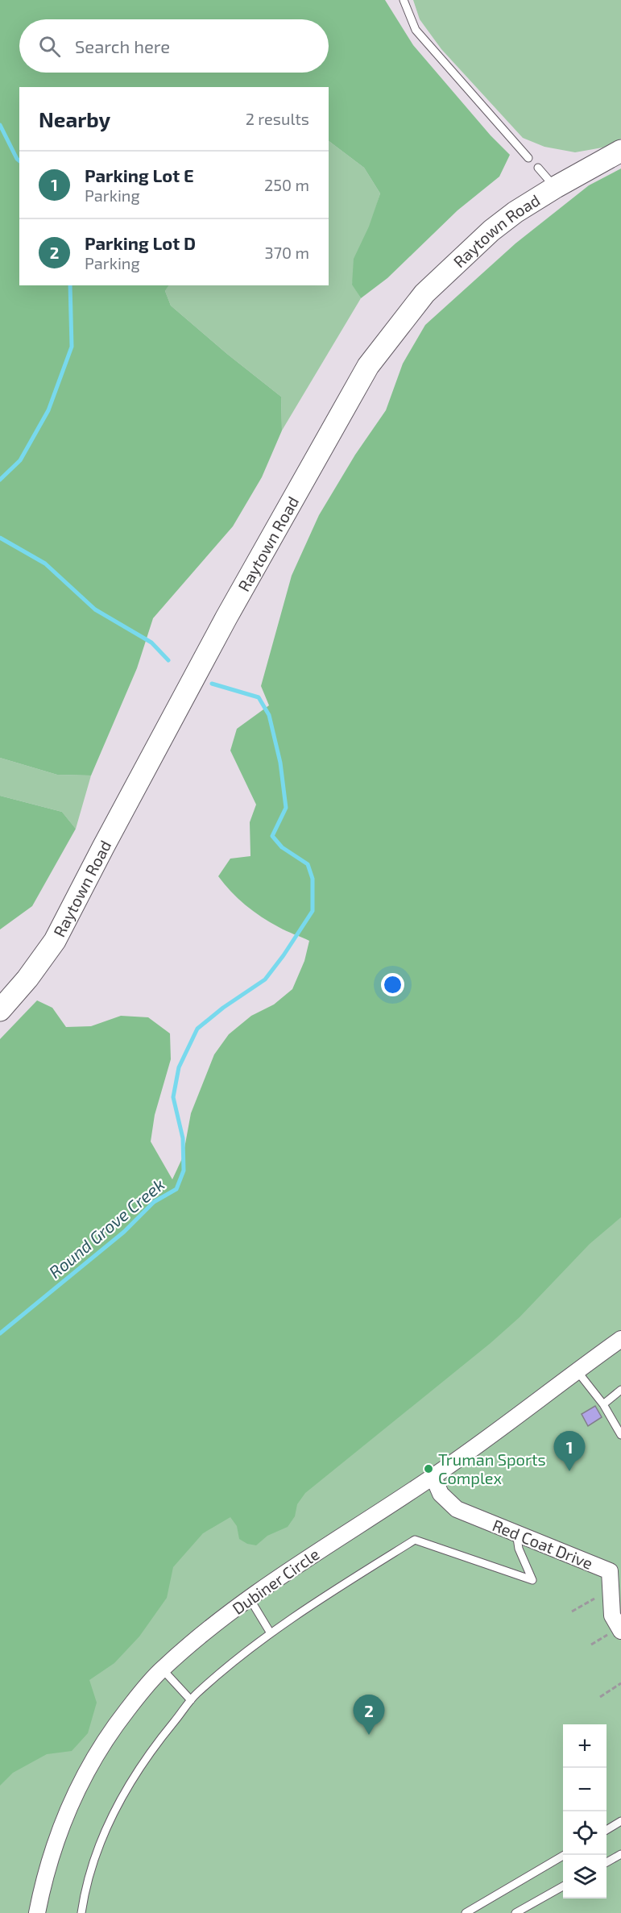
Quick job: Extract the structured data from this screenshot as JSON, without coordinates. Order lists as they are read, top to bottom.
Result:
{
  "streets": {
    "main road": ["Raytown Road"],
    "street": ["Red Coat Drive", "Dubiner Circle"]
  },
  "crossings": [
    ["Red Coat Drive", "Dubiner Circle"]
  ],
  "water": ["Round Grove Creek"],
  "places": ["Truman Sports Complex"],
  "page": {
    "search": "Search here",
    "heading": ["Nearby", "2 results"],
    "list": [
      {
        "mark": "1",
        "name": "Parking Lot E",
        "note": "Parking",
        "value": "250 m"
      },
      {
        "mark": "2",
        "name": "Parking Lot D",
        "note": "Parking",
        "value": "370 m"
      }
    ],
    "pins": ["1", "2"],
    "map_buttons": ["+", "−"]
  }
}
